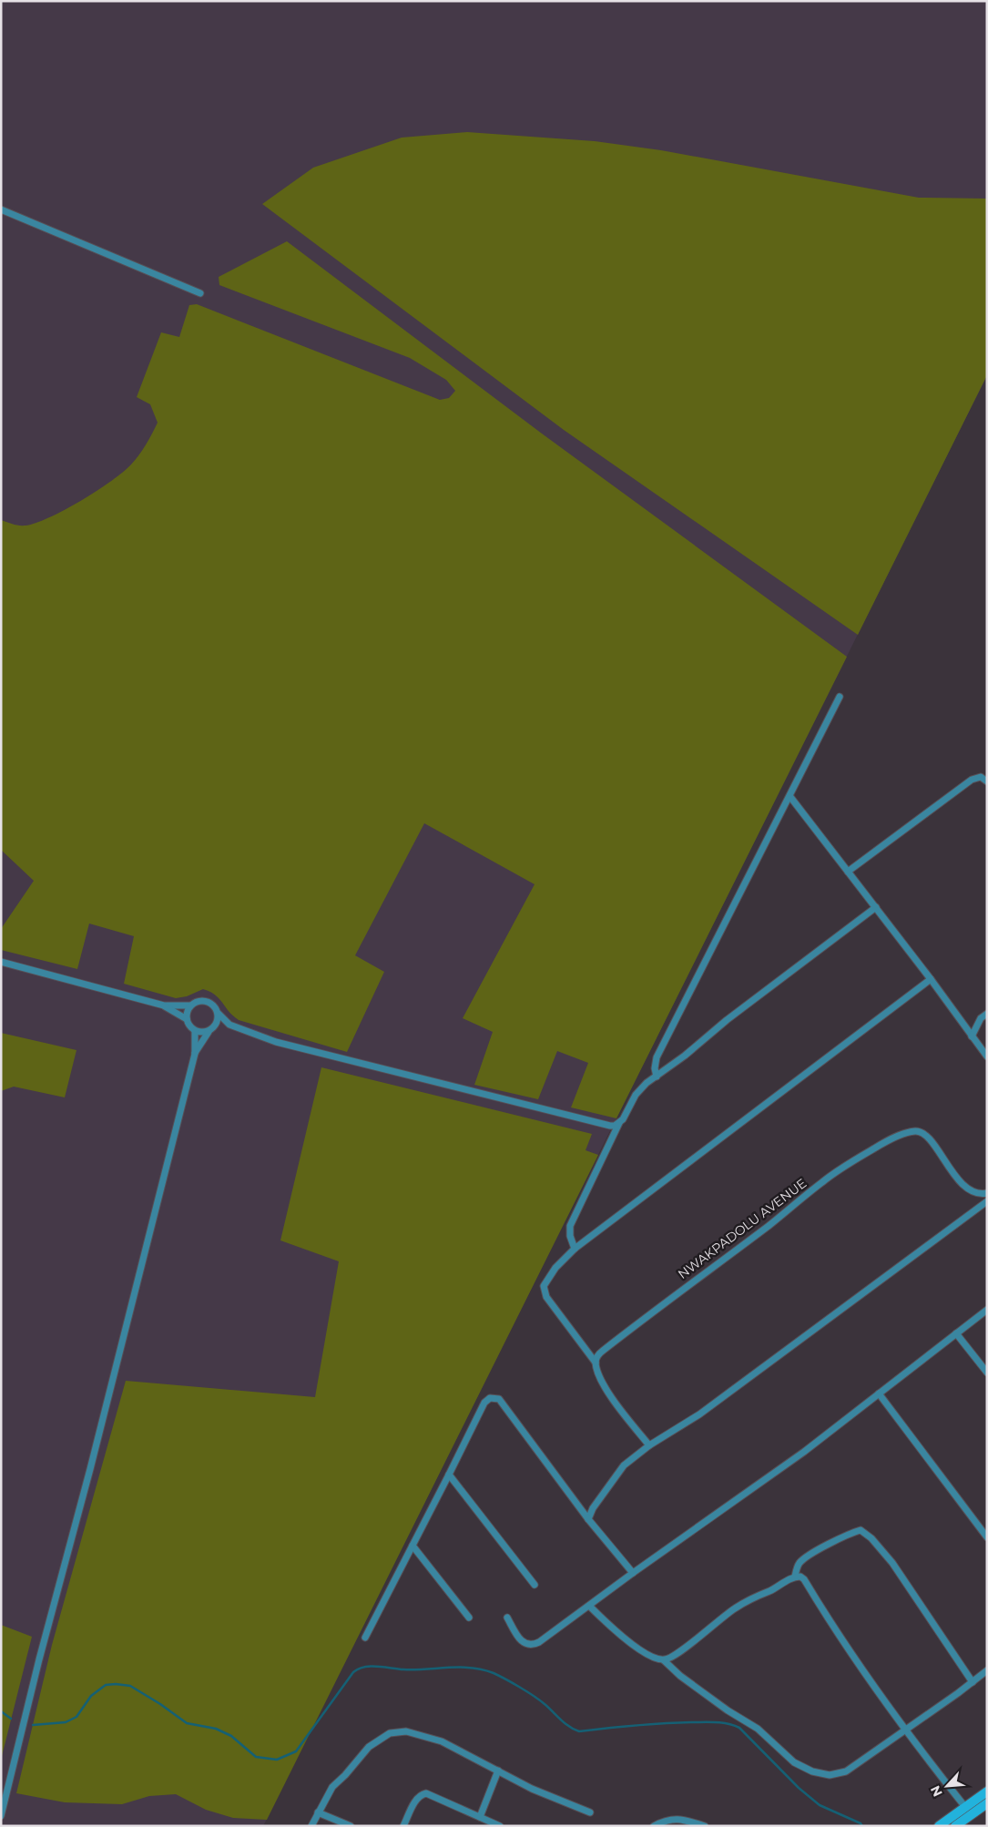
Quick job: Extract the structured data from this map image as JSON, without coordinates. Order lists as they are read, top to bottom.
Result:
{
  "streets": {
    "street": ["NWAKPADOLU AVENUE"]
  },
  "north": "bottom left"
}
